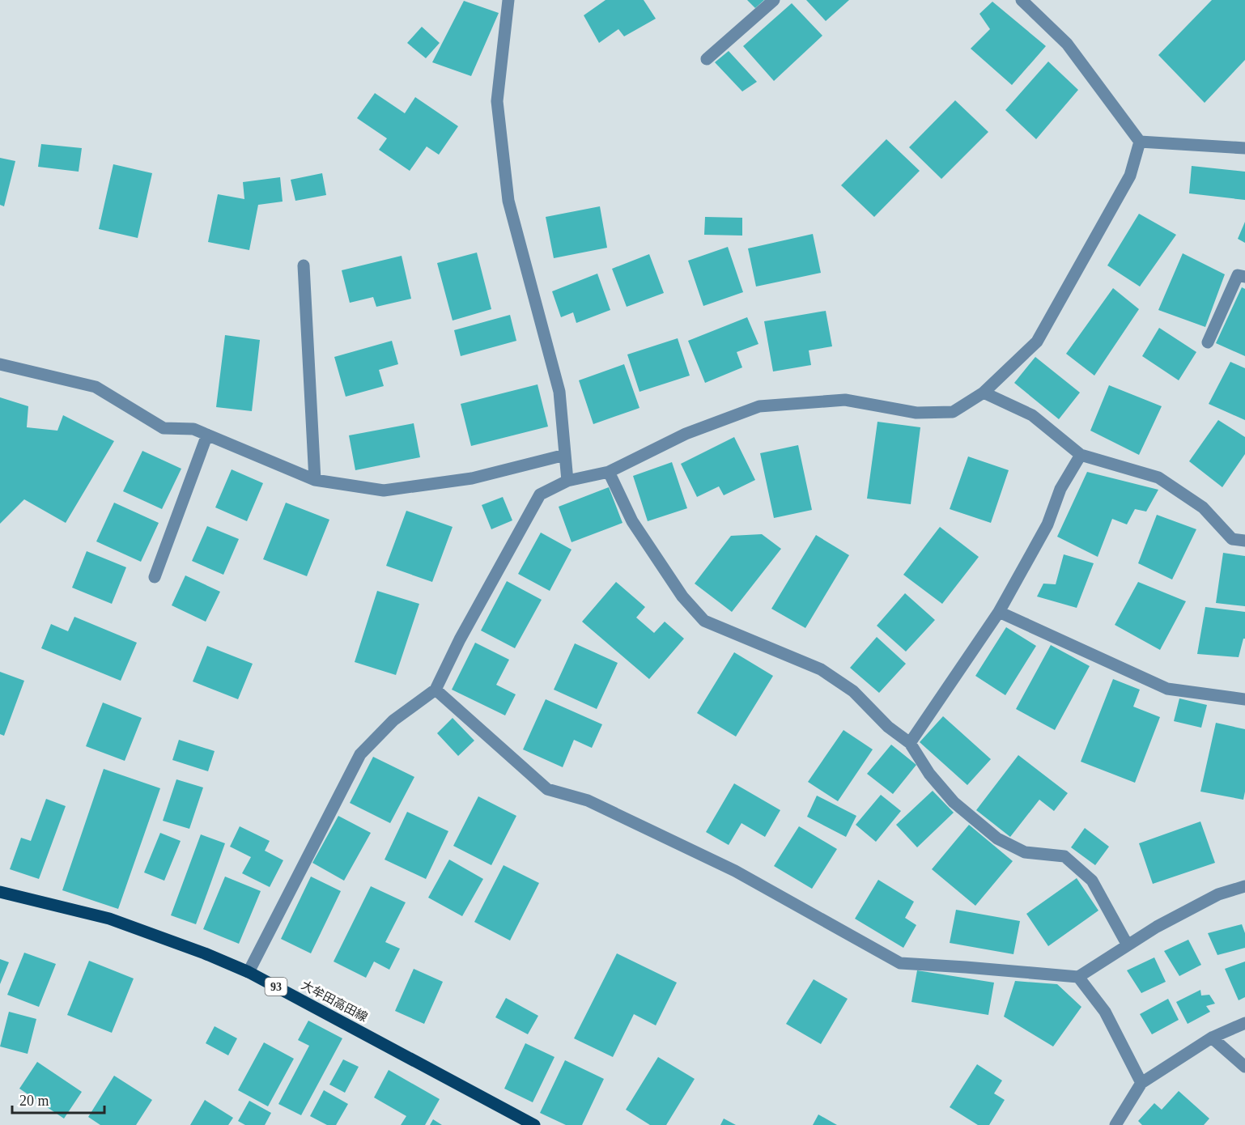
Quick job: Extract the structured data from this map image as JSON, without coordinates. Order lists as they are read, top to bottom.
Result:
{
  "streets": {
    "main road": ["93", "大牟田高田線"]
  },
  "scale_bar": "20 m"
}
